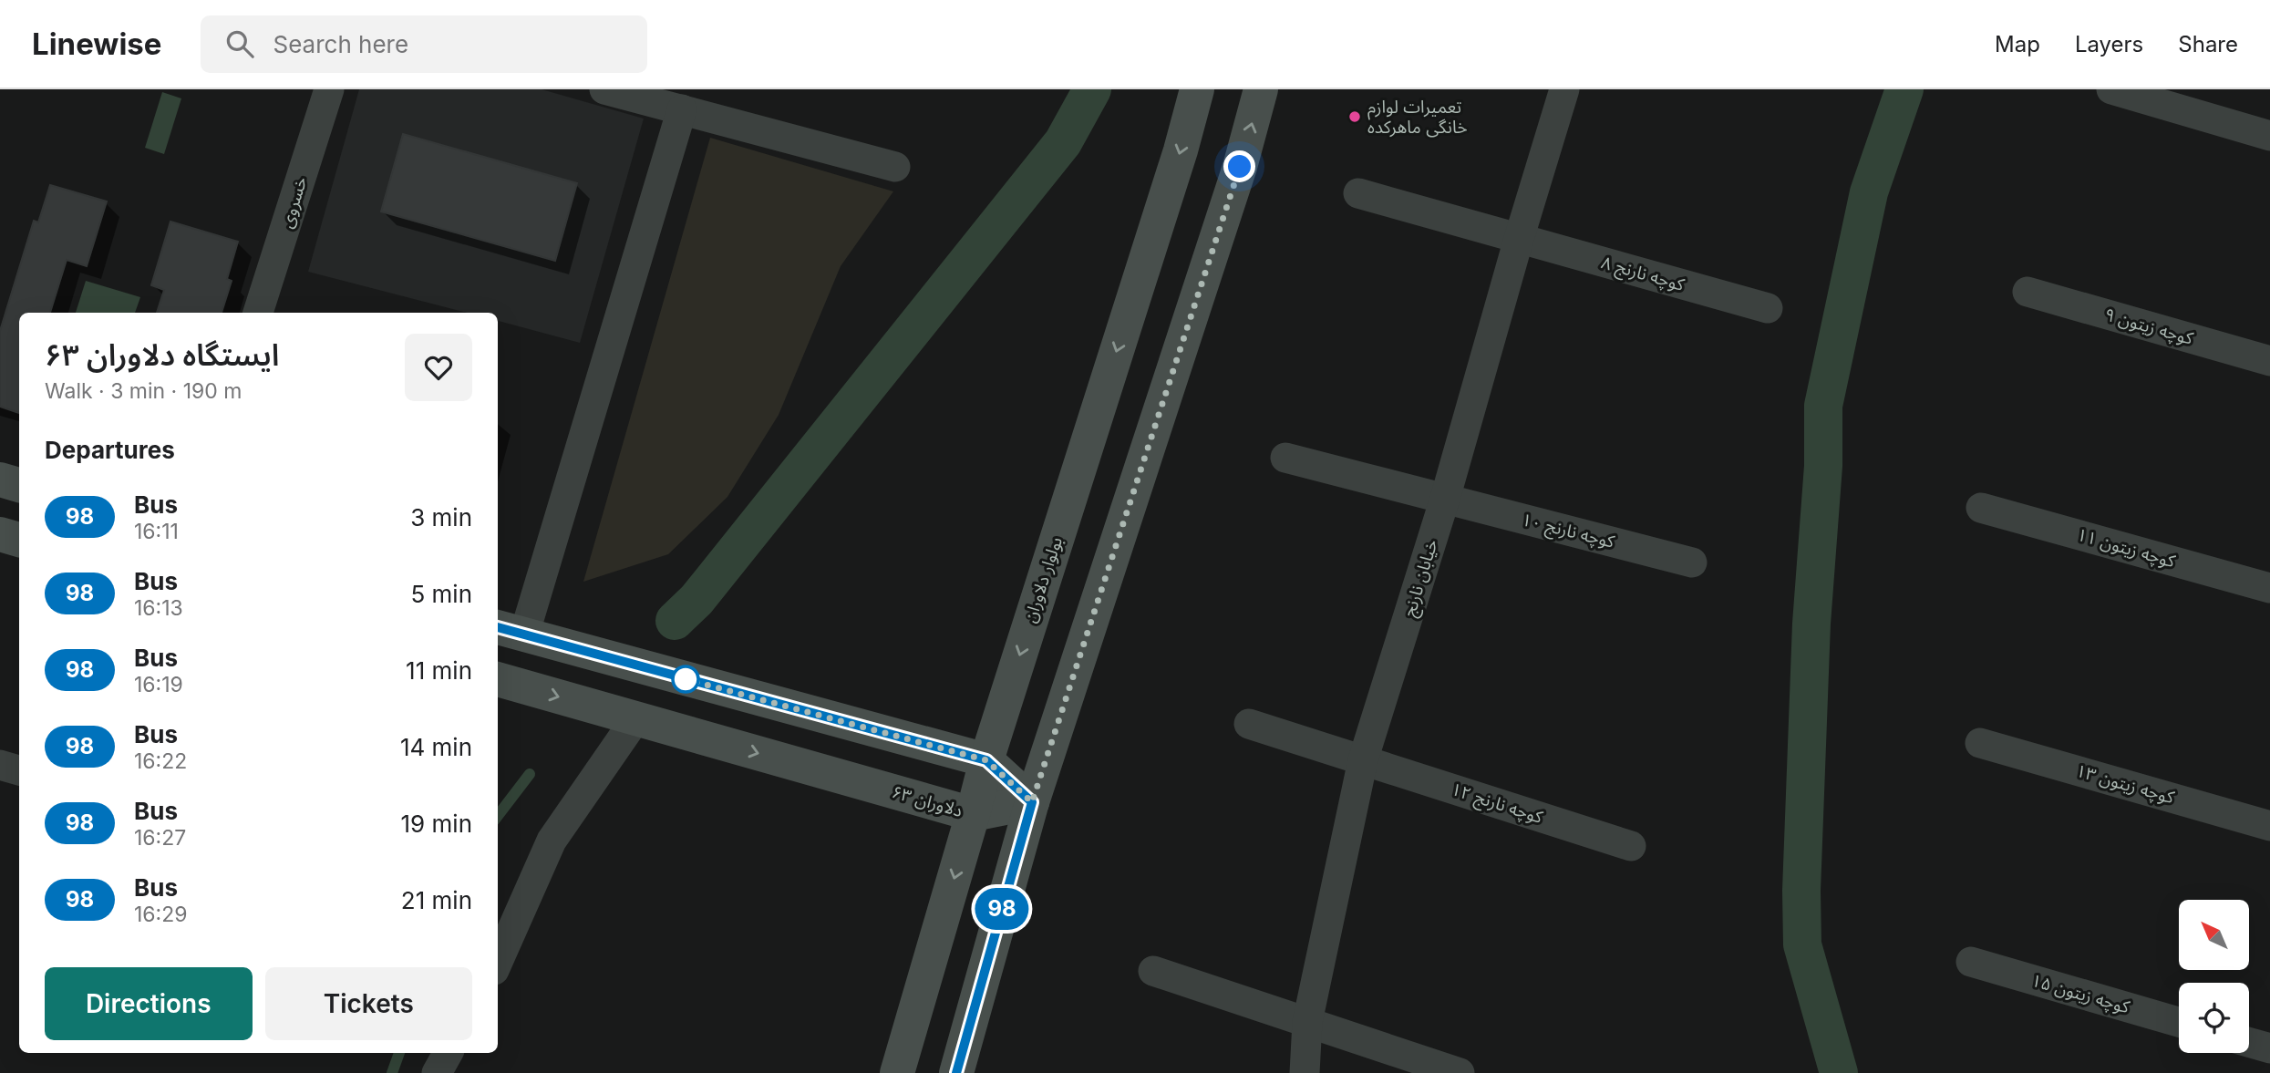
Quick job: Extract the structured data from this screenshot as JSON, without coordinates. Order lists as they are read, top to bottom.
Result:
{
  "streets": {
    "street": [
      "خسروی",
      "کوچه نارنج ۸",
      "کوچه زیتون ۹",
      "کوچه نارنج ۱۰",
      "کوچه زیتون ۱۱",
      "خیابان نارنج",
      "بولوار دلاوران",
      "کوچه زیتون ۱۳",
      "دلاوران ۶۳",
      "کوچه نارنج ۱۲",
      "کوچه زیتون ۱۵"
    ]
  },
  "crossings": [
    ["کوچه نارنج ۸", "خیابان نارنج"],
    ["کوچه نارنج ۱۰", "خیابان نارنج"],
    ["خیابان نارنج", "کوچه نارنج ۱۲"],
    ["بولوار دلاوران", "دلاوران ۶۳"]
  ],
  "places": ["تعمیرات لوازم خانگی ماهرکده"],
  "lines": ["bus line 98"],
  "north": "top left",
  "page": {
    "header": "Linewise",
    "search": "Search here",
    "nav": ["Map", "Layers", "Share"],
    "on_map": "98",
    "heading": [
      ["ایستگاه دلاوران ۶۳", "Walk · 3 min · 190 m"],
      "Departures"
    ],
    "list": [
      {
        "mark": "98",
        "name": "Bus",
        "note": "16:11",
        "value": "3 min"
      },
      {
        "mark": "98",
        "name": "Bus",
        "note": "16:13",
        "value": "5 min"
      },
      {
        "mark": "98",
        "name": "Bus",
        "note": "16:19",
        "value": "11 min"
      },
      {
        "mark": "98",
        "name": "Bus",
        "note": "16:22",
        "value": "14 min"
      },
      {
        "mark": "98",
        "name": "Bus",
        "note": "16:27",
        "value": "19 min"
      },
      {
        "mark": "98",
        "name": "Bus",
        "note": "16:29",
        "value": "21 min"
      }
    ],
    "buttons": ["Directions", "Tickets"]
  }
}
